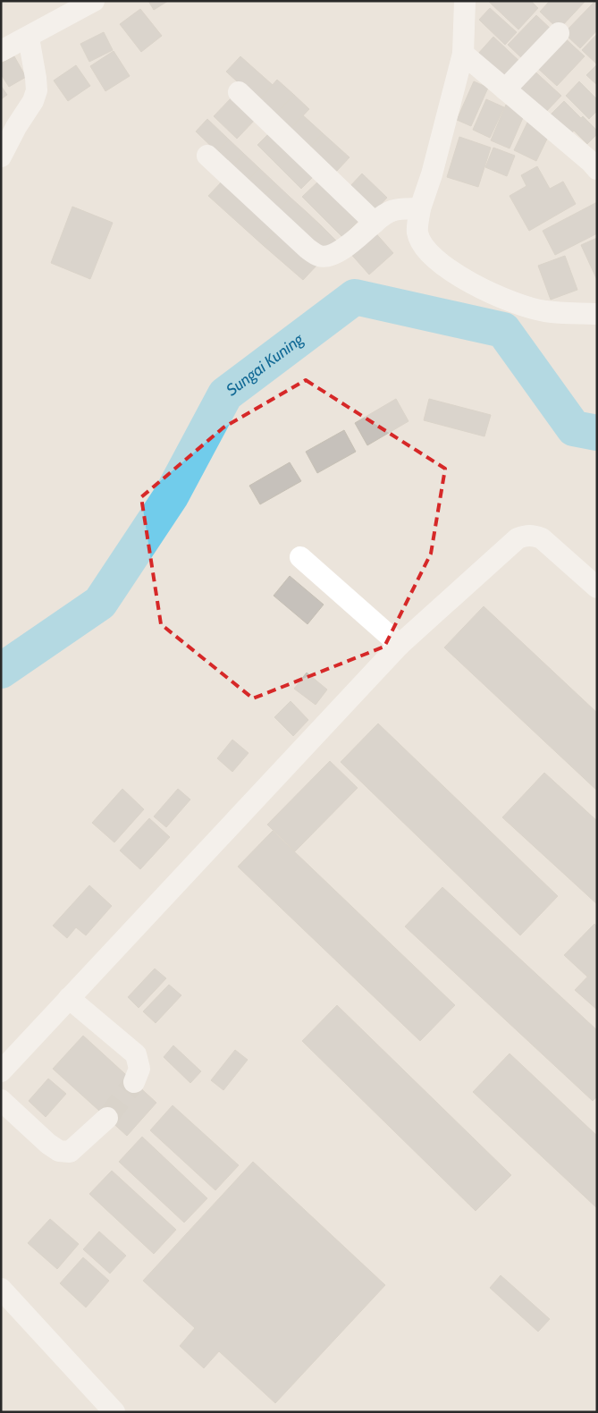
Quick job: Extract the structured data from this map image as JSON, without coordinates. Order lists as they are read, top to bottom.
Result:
{
  "water": ["Sungai Kuning"]
}
